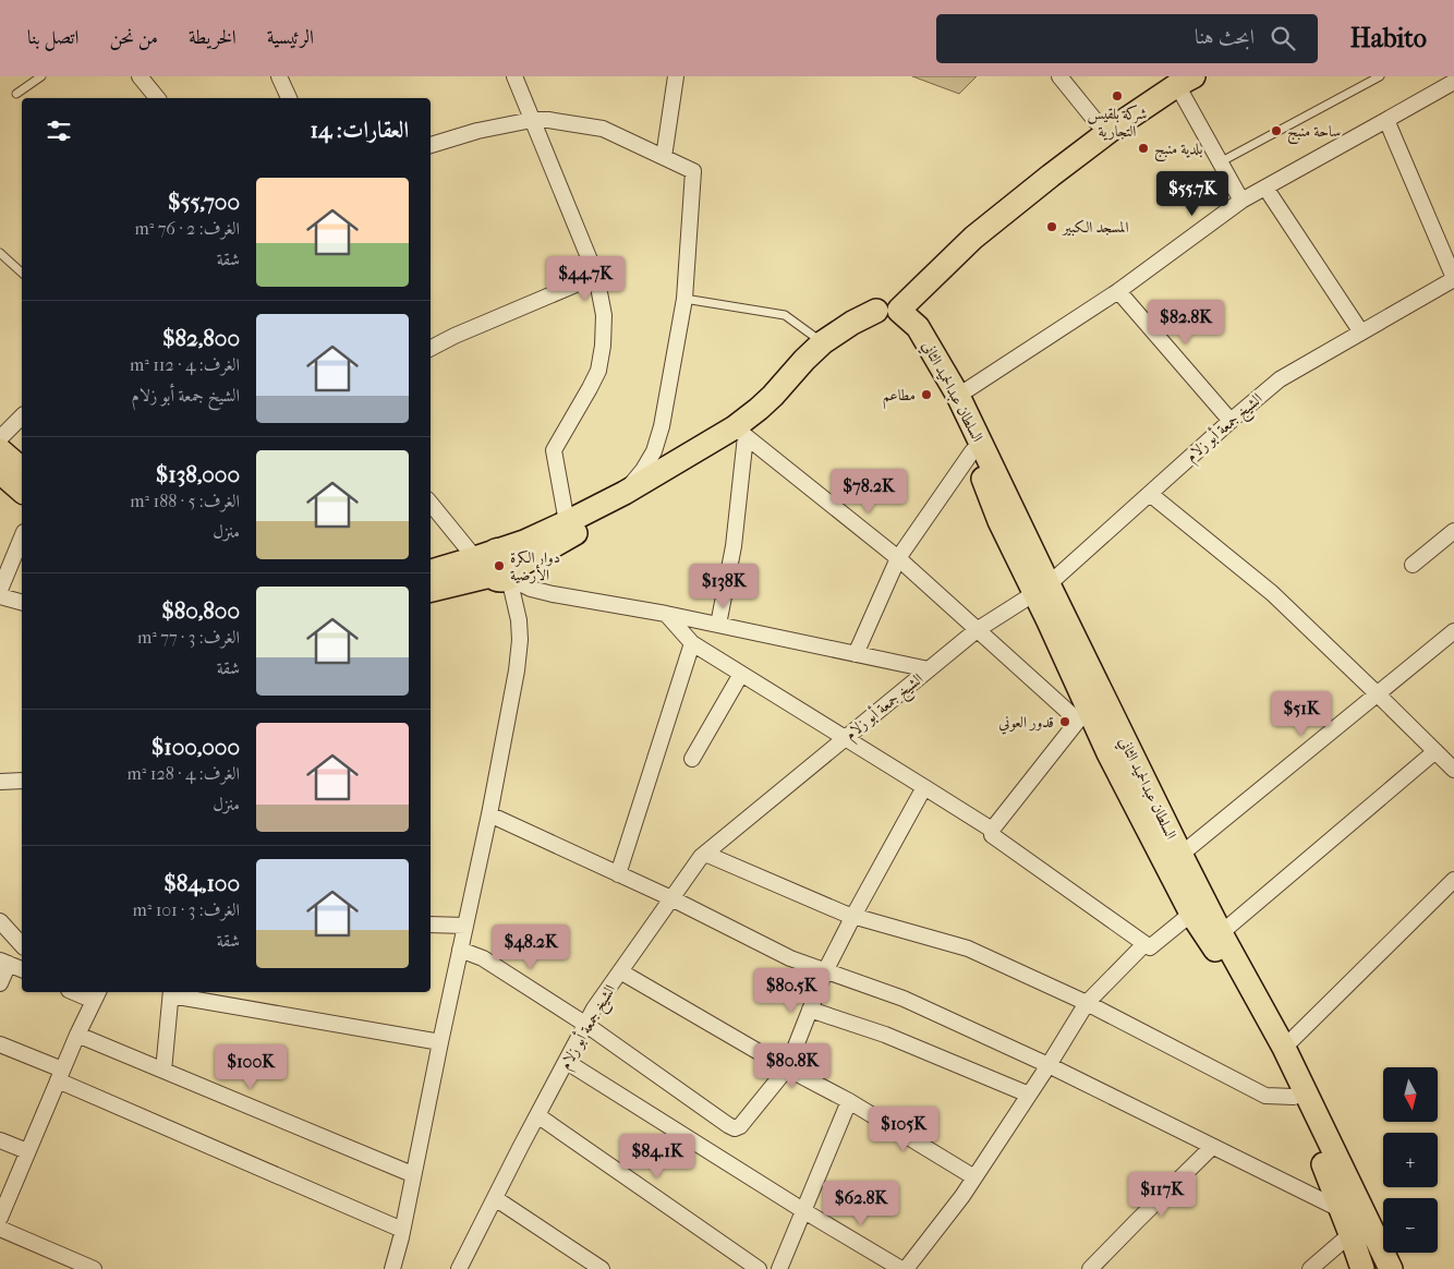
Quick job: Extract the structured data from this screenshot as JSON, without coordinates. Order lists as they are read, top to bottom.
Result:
{
  "streets": {
    "main road": ["السلطان عبدالحميد الثاني"],
    "street": ["الشيخ جمعة أبو زلام"]
  },
  "crossings": [
    ["السلطان عبدالحميد الثاني", "الشيخ جمعة أبو زلام"]
  ],
  "places": [
    "شركة بلقيس التجارية",
    "ساحة منبج",
    "بلدية منبج",
    "المسجد الكبير",
    "مطاعم",
    "دوار الكرة الأرضية",
    "قدور العوني"
  ],
  "north": "bottom",
  "page": {
    "header": "Habito",
    "search": "ابحث هنا",
    "nav": [
      "الرئيسية",
      "الخريطة",
      "من نحن",
      "اتصل بنا"
    ],
    "heading": "العقارات: 14",
    "list": [
      {
        "name": "$55,700",
        "note": "الغرف: 2 · 76 m² · شقة"
      },
      {
        "name": "$82,800",
        "note": "الغرف: 4 · 112 m² · الشيخ جمعة أبو زلام"
      },
      {
        "name": "$138,000",
        "note": "الغرف: 5 · 188 m² · منزل"
      },
      {
        "name": "$80,800",
        "note": "الغرف: 3 · 77 m² · شقة"
      },
      {
        "name": "$100,000",
        "note": "الغرف: 4 · 128 m² · منزل"
      },
      {
        "name": "$84,100",
        "note": "الغرف: 3 · 101 m² · شقة"
      }
    ],
    "price": [
      "$55.7K",
      "$44.7K",
      "$82.8K",
      "$78.2K",
      "$138K",
      "$51K",
      "$48.2K",
      "$80.5K",
      "$80.8K",
      "$100K",
      "$105K",
      "$84.1K",
      "$117K",
      "$62.8K"
    ],
    "map_buttons": ["+", "−"]
  }
}
